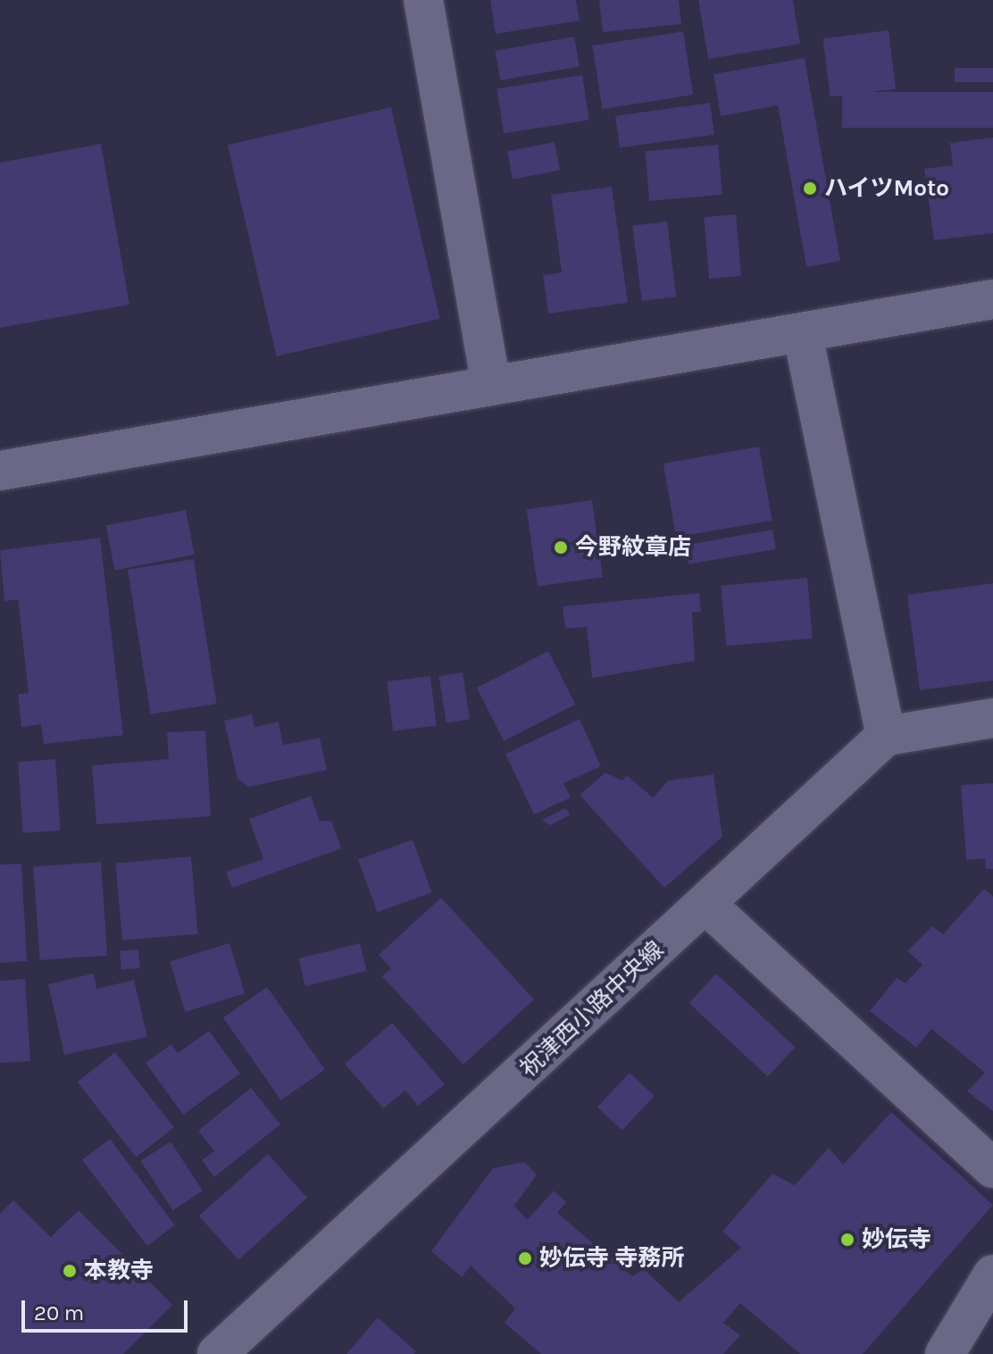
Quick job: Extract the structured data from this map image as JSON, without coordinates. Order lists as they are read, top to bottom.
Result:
{
  "streets": {
    "street": ["祝津西小路中央線"]
  },
  "places": [
    "ハイツMoto",
    "今野紋章店",
    "妙伝寺",
    "妙伝寺 寺務所",
    "本教寺"
  ],
  "scale_bar": "20 m"
}
